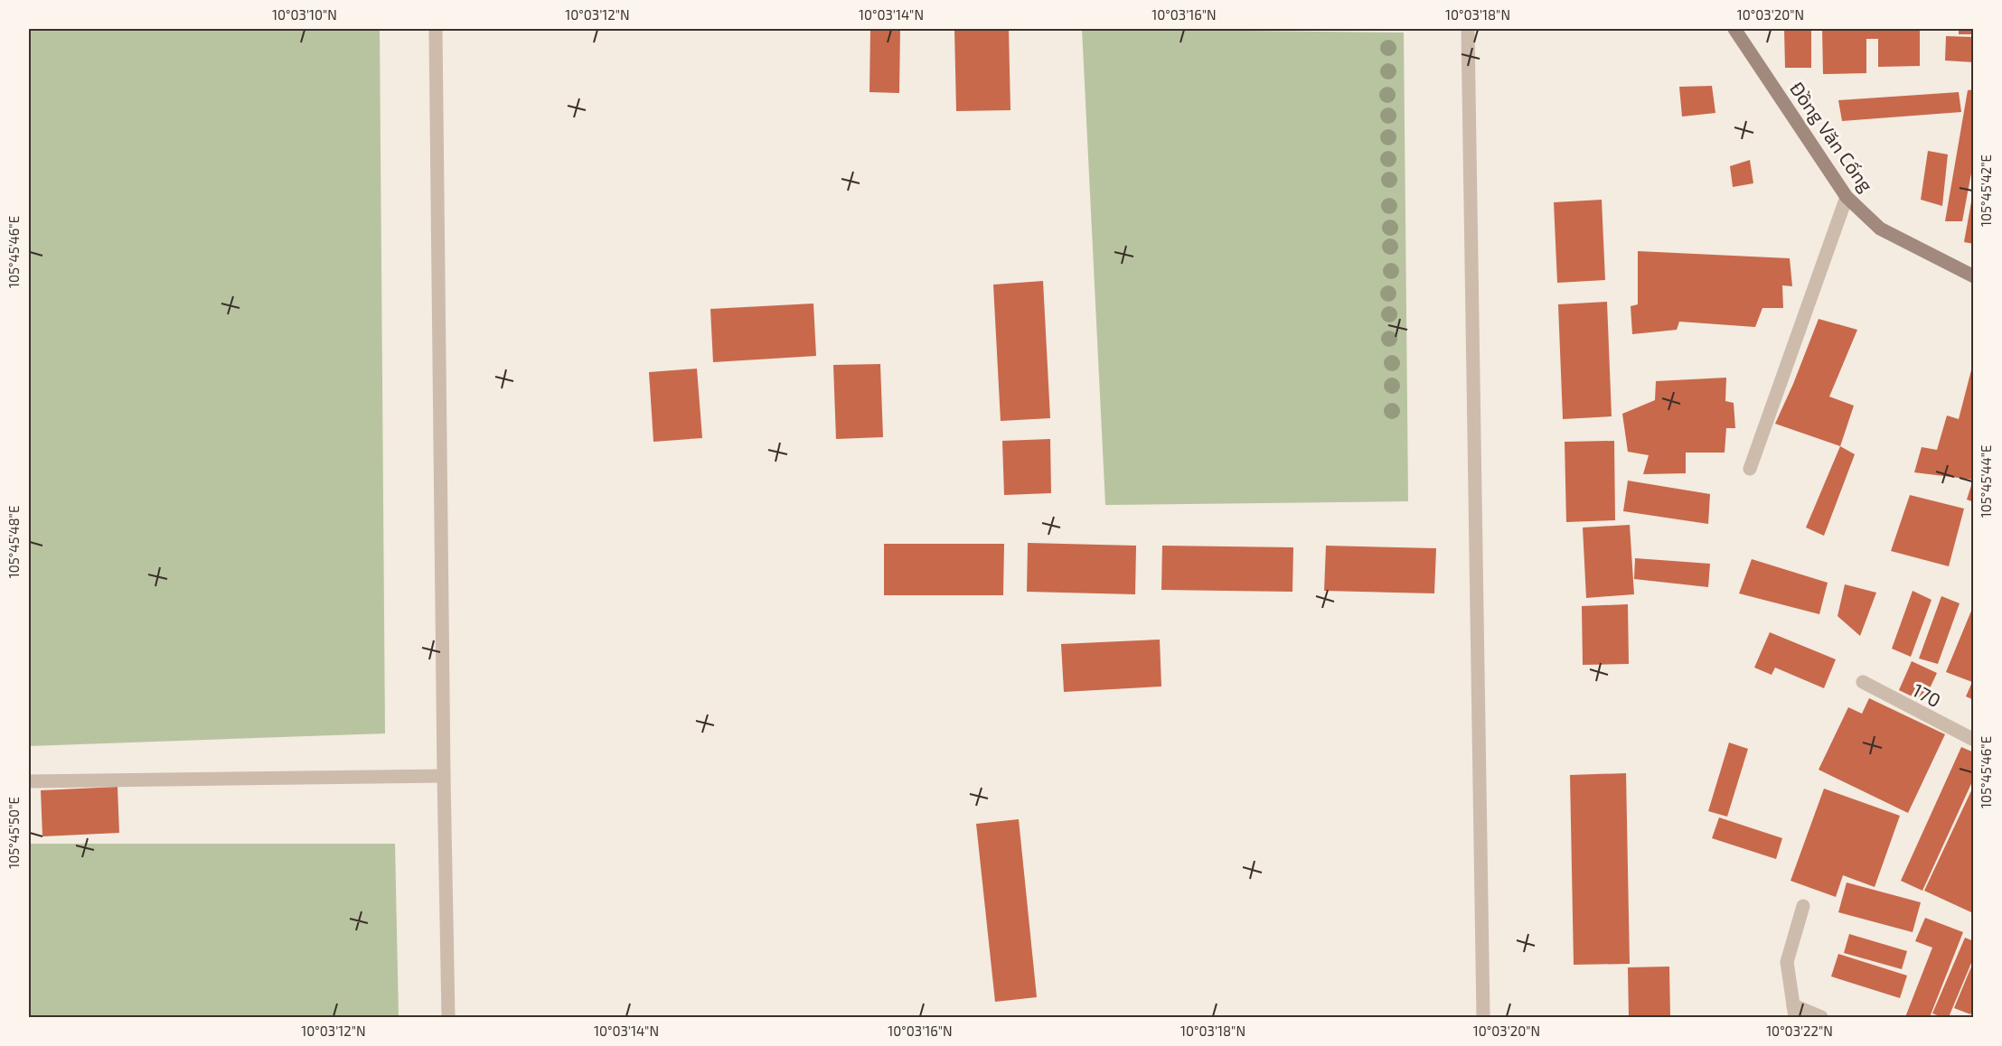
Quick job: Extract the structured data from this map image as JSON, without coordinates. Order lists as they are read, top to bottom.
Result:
{
  "streets": {
    "street": ["Đồng Văn Cống", "170"]
  },
  "coordinates": [
    "10°03'10\"N",
    "10°03'12\"N",
    "10°03'14\"N",
    "10°03'16\"N",
    "10°03'18\"N",
    "10°03'20\"N",
    "105°45'42\"E",
    "105°45'46\"E",
    "105°45'44\"E",
    "105°45'48\"E",
    "105°45'50\"E",
    "10°03'22\"N"
  ]
}
